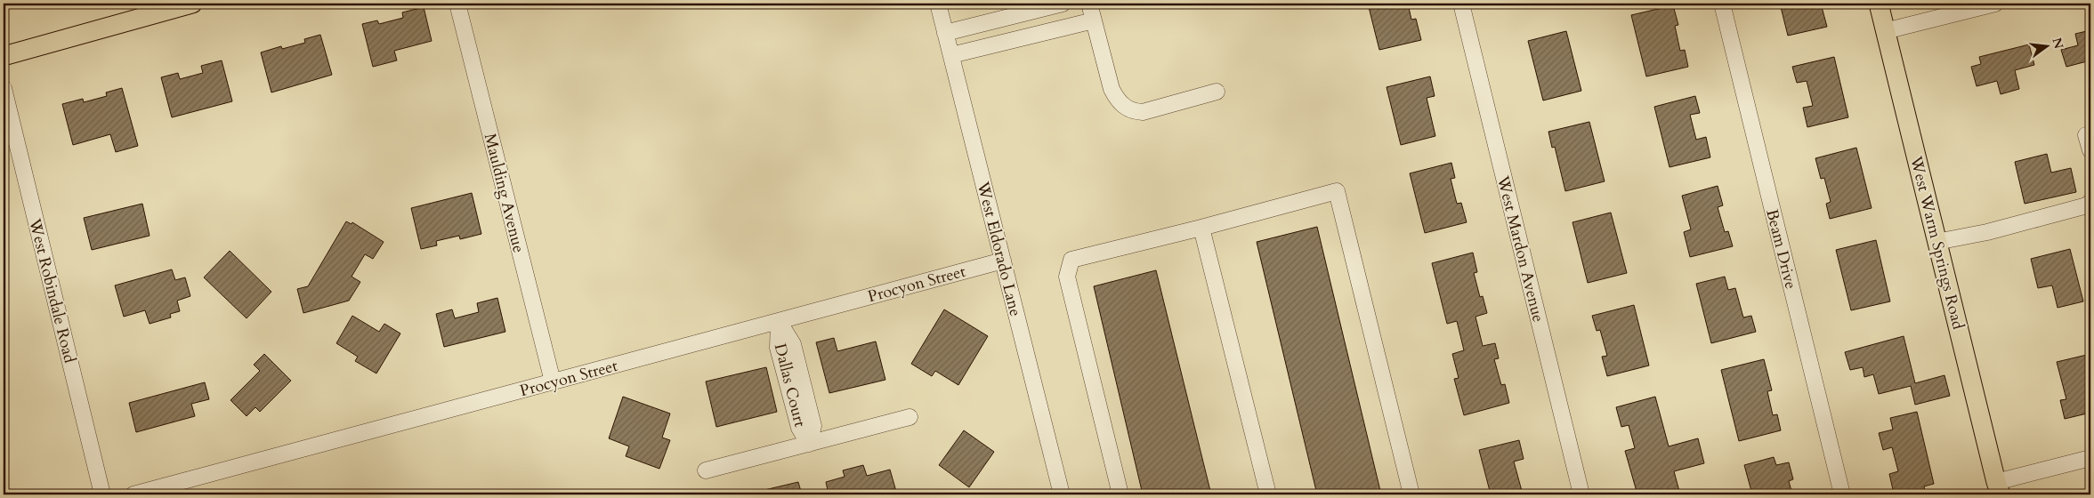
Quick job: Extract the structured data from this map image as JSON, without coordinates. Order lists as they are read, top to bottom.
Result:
{
  "streets": {
    "main road": ["West Warm Springs Road"],
    "street": [
      "Maulding Avenue",
      "West Eldorado Lane",
      "West Mardon Avenue",
      "Beam Drive",
      "Procyon Street",
      "West Robindale Road",
      "Dallas Court"
    ]
  },
  "crossings": [
    ["Maulding Avenue", "Procyon Street"],
    ["West Eldorado Lane", "Procyon Street"],
    ["Procyon Street", "Dallas Court"]
  ],
  "north": "right"
}
